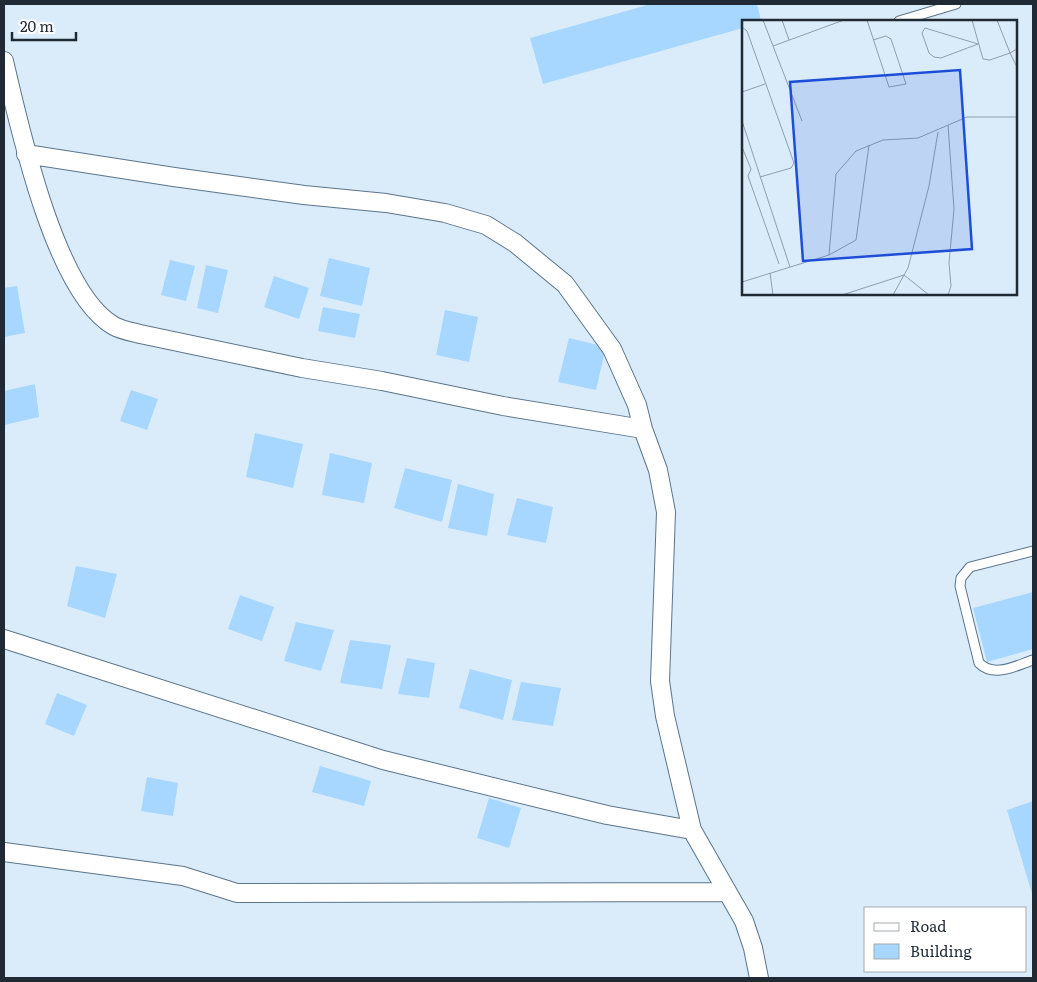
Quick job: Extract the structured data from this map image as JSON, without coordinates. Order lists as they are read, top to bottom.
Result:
{
  "legend": ["Road", "Building"],
  "scale_bar": "20 m"
}
